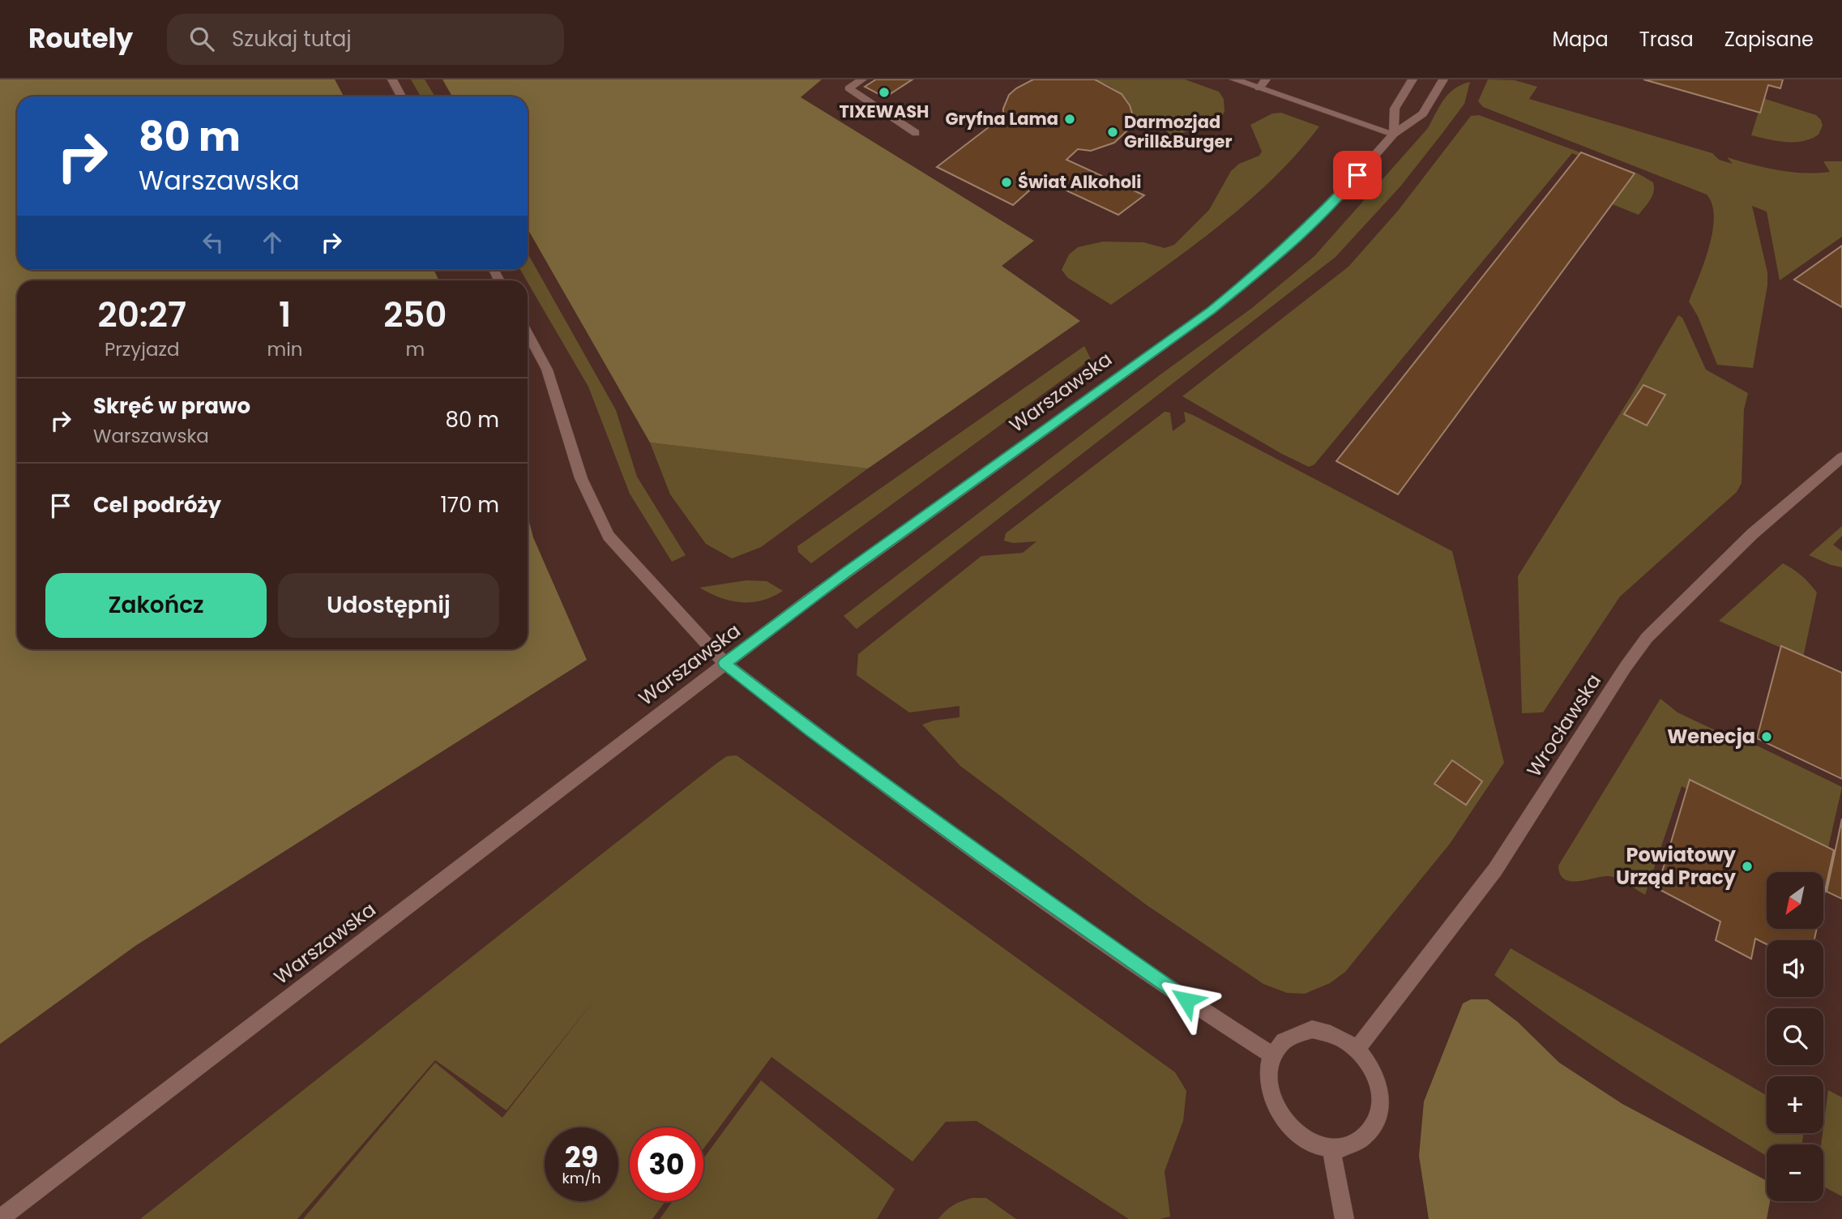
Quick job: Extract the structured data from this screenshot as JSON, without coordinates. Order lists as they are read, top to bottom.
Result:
{
  "streets": {
    "street": ["Warszawska", "Wrocławska"]
  },
  "places": [
    "TIXEWASH",
    "Gryfna Lama",
    "Darmozjad Grill&Burger",
    "Świat Alkoholi",
    "Wenecja",
    "Powiatowy Urząd Pracy"
  ],
  "north": "bottom left",
  "page": {
    "header": "Routely",
    "search": "Szukaj tutaj",
    "nav": ["Mapa", "Trasa", "Zapisane"],
    "turn": ["80 m", "Warszawska"],
    "eta": [
      "20:27",
      "Przyjazd",
      "1",
      "min",
      "250",
      "m"
    ],
    "list": [
      {
        "name": "Skręć w prawo",
        "note": "Warszawska",
        "value": "80 m"
      },
      {
        "name": "Cel podróży",
        "value": "170 m"
      }
    ],
    "buttons": ["Zakończ", "Udostępnij"],
    "map_buttons": ["+", "−"],
    "speed": "29 km/h",
    "limit": "30"
  }
}
